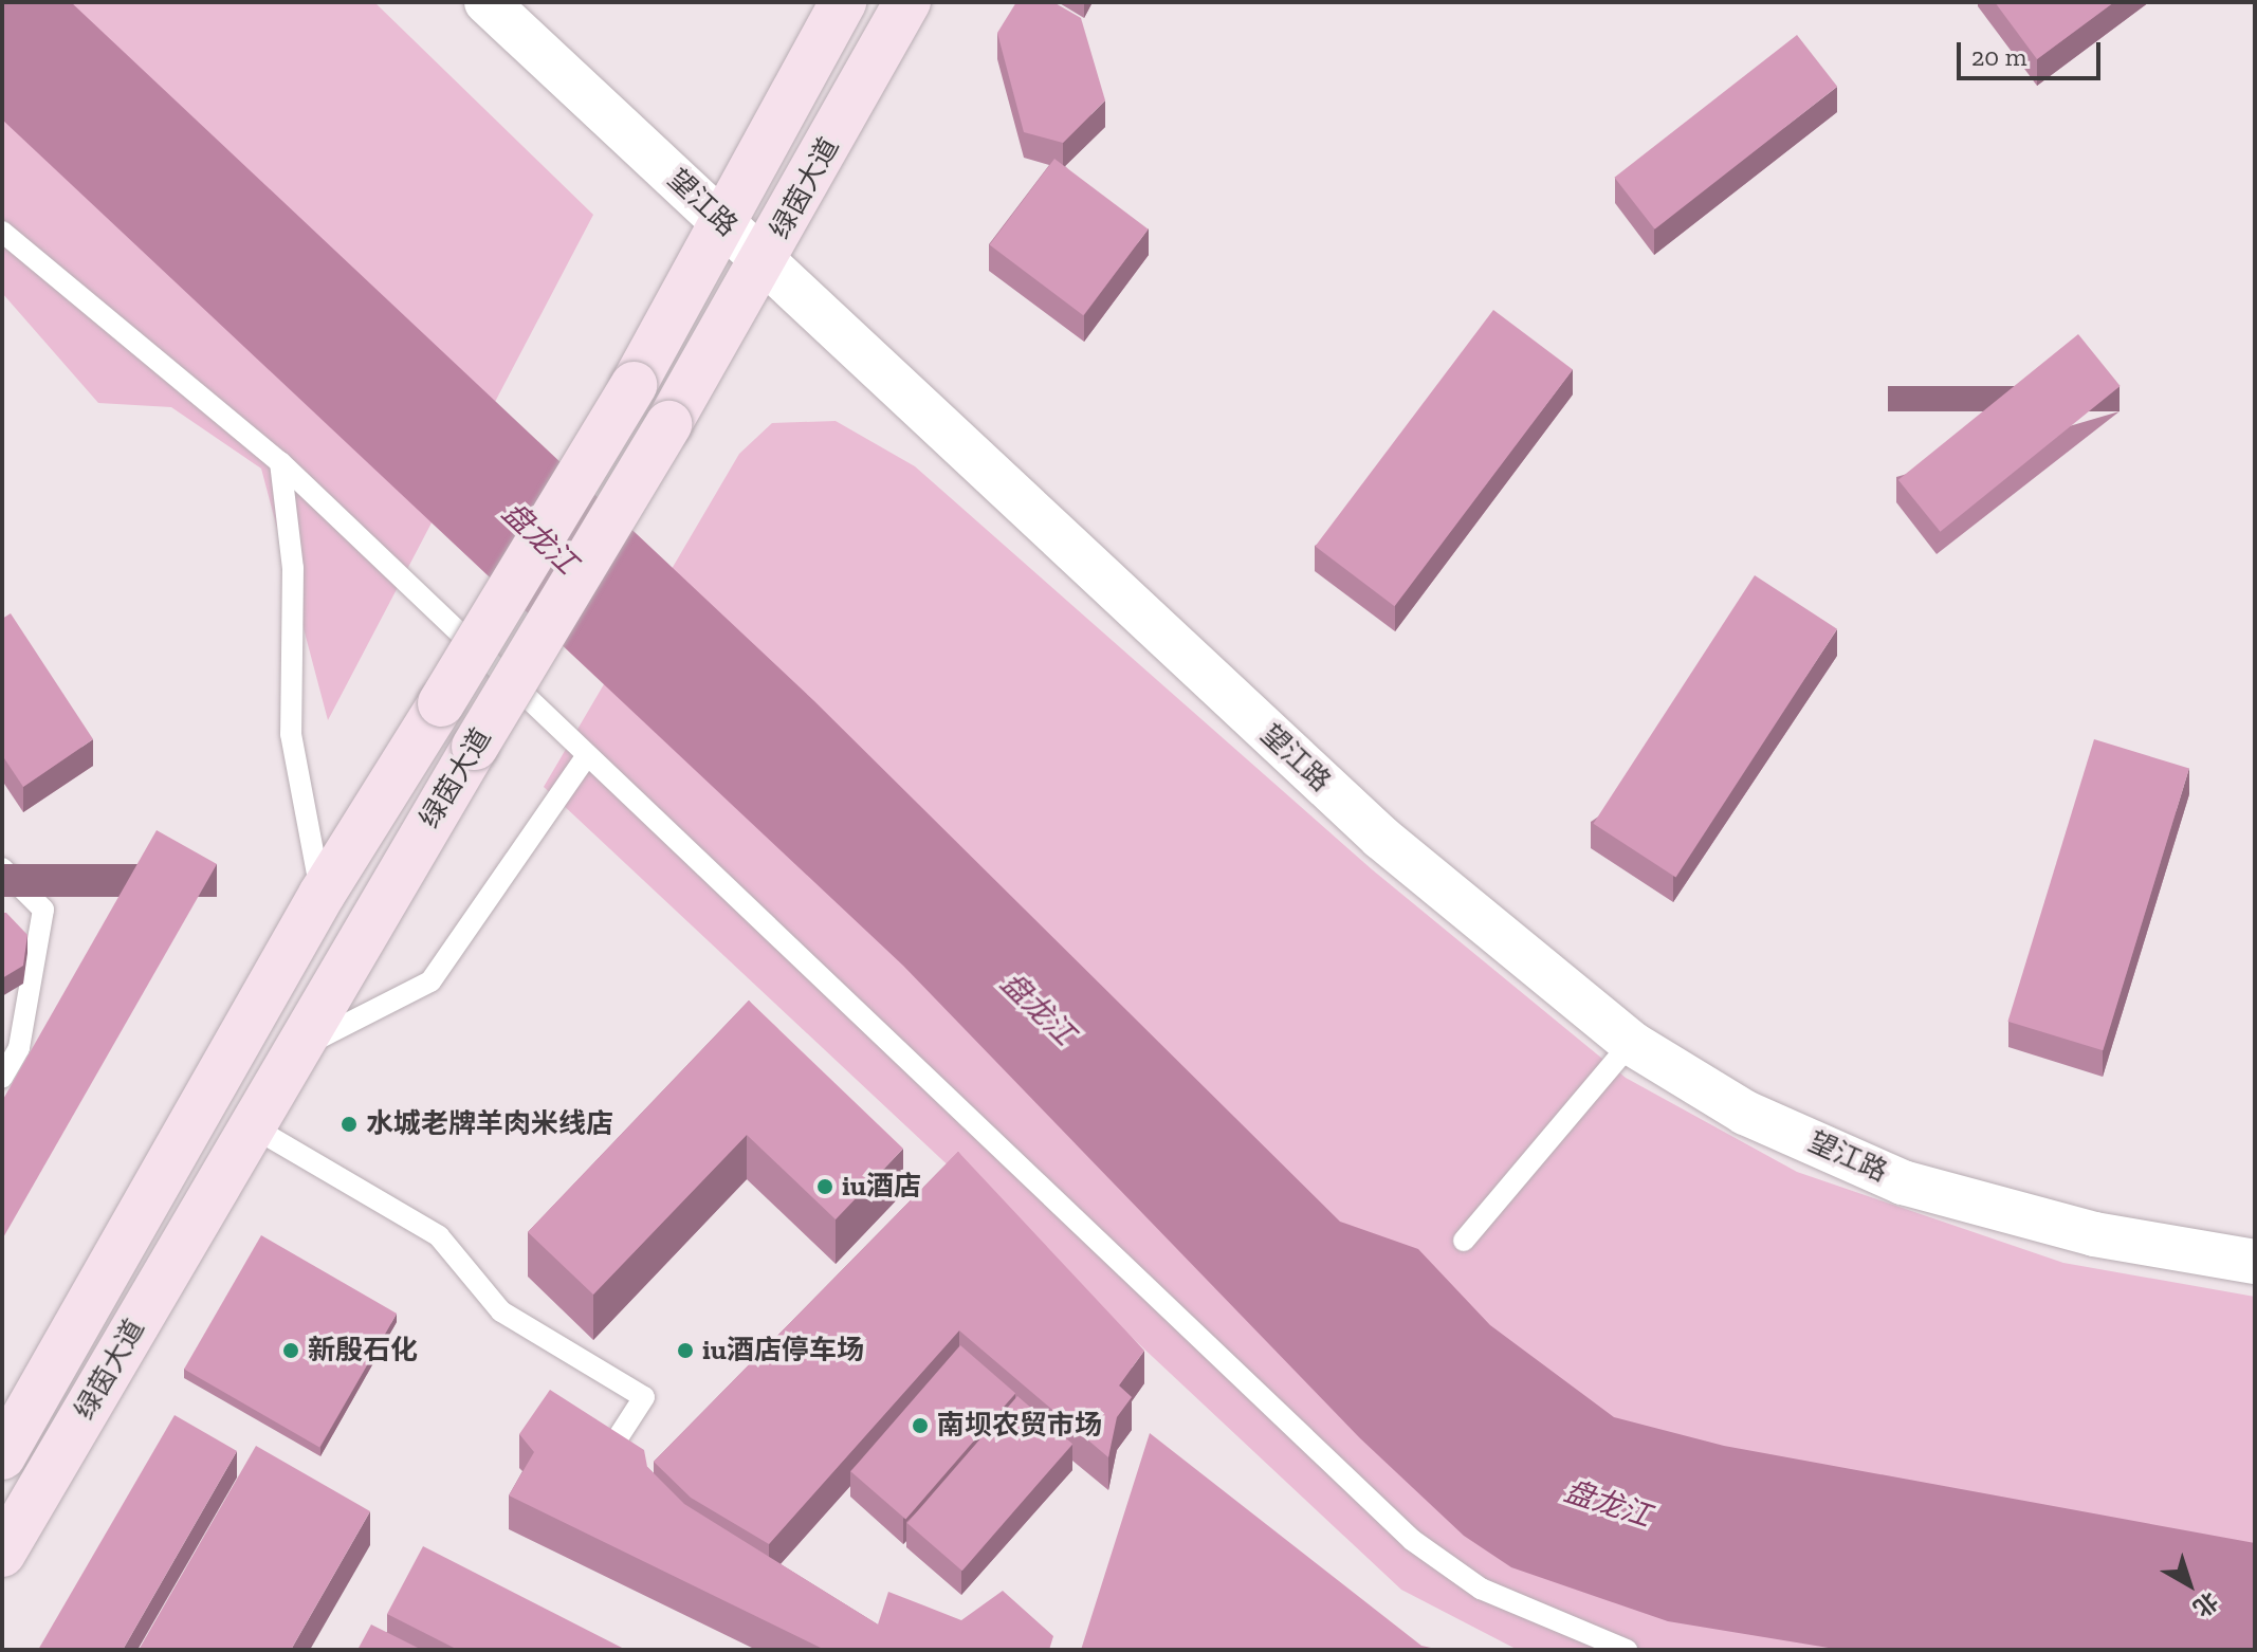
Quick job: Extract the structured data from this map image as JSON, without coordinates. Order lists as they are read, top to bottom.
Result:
{
  "streets": {
    "main road": ["绿茵大道"],
    "street": ["望江路"]
  },
  "crossings": [
    ["绿茵大道", "望江路"]
  ],
  "water": ["盘龙江"],
  "places": [
    "水城老牌羊肉米线店",
    "iu酒店",
    "新殷石化",
    "iu酒店停车场",
    "南坝农贸市场"
  ],
  "scale_bar": "20 m",
  "north": "bottom right"
}
